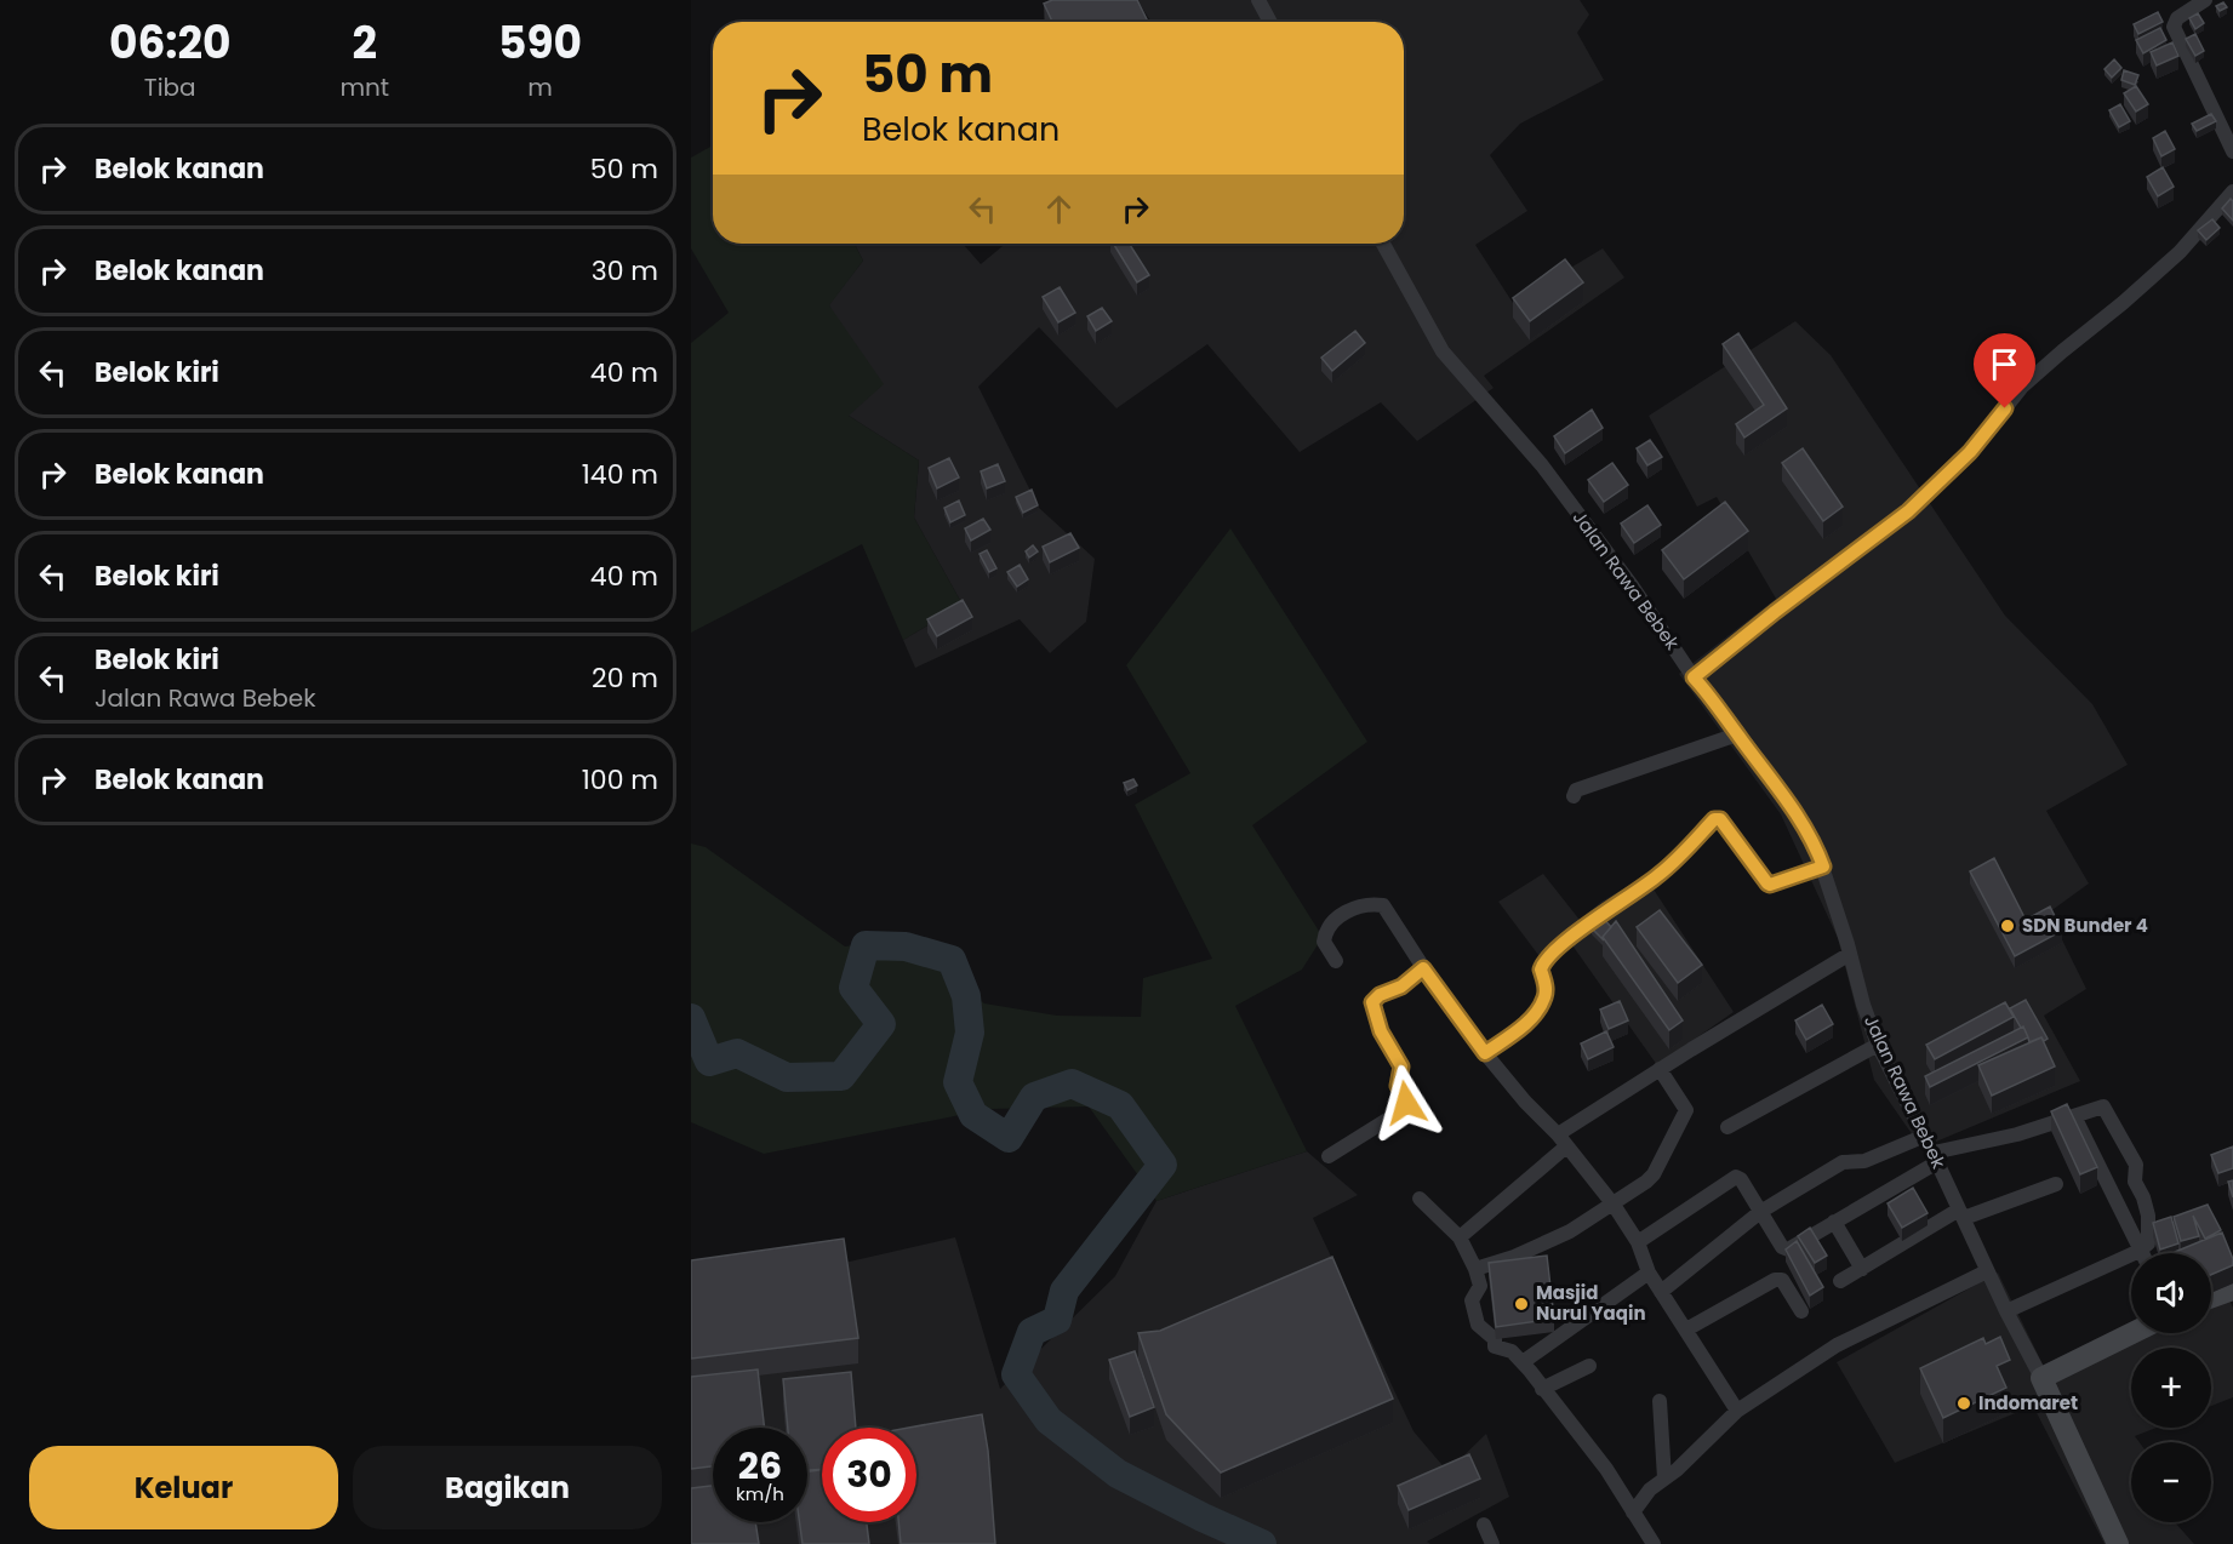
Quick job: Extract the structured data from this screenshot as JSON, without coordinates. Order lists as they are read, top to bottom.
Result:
{
  "streets": {
    "street": ["Jalan Rawa Bebek"]
  },
  "places": ["SDN Bunder 4", "Masjid Nurul Yaqin", "Indomaret"],
  "page": {
    "eta": [
      "06:20",
      "Tiba",
      "2",
      "mnt",
      "590",
      "m"
    ],
    "turn": ["50 m", "Belok kanan"],
    "list": [
      {
        "name": "Belok kanan",
        "value": "50 m"
      },
      {
        "name": "Belok kanan",
        "value": "30 m"
      },
      {
        "name": "Belok kiri",
        "value": "40 m"
      },
      {
        "name": "Belok kanan",
        "value": "140 m"
      },
      {
        "name": "Belok kiri",
        "value": "40 m"
      },
      {
        "name": "Belok kiri",
        "note": "Jalan Rawa Bebek",
        "value": "20 m"
      },
      {
        "name": "Belok kanan",
        "value": "100 m"
      }
    ],
    "map_buttons": ["+", "−"],
    "speed": "26 km/h",
    "limit": "30",
    "buttons": ["Keluar", "Bagikan"]
  }
}
